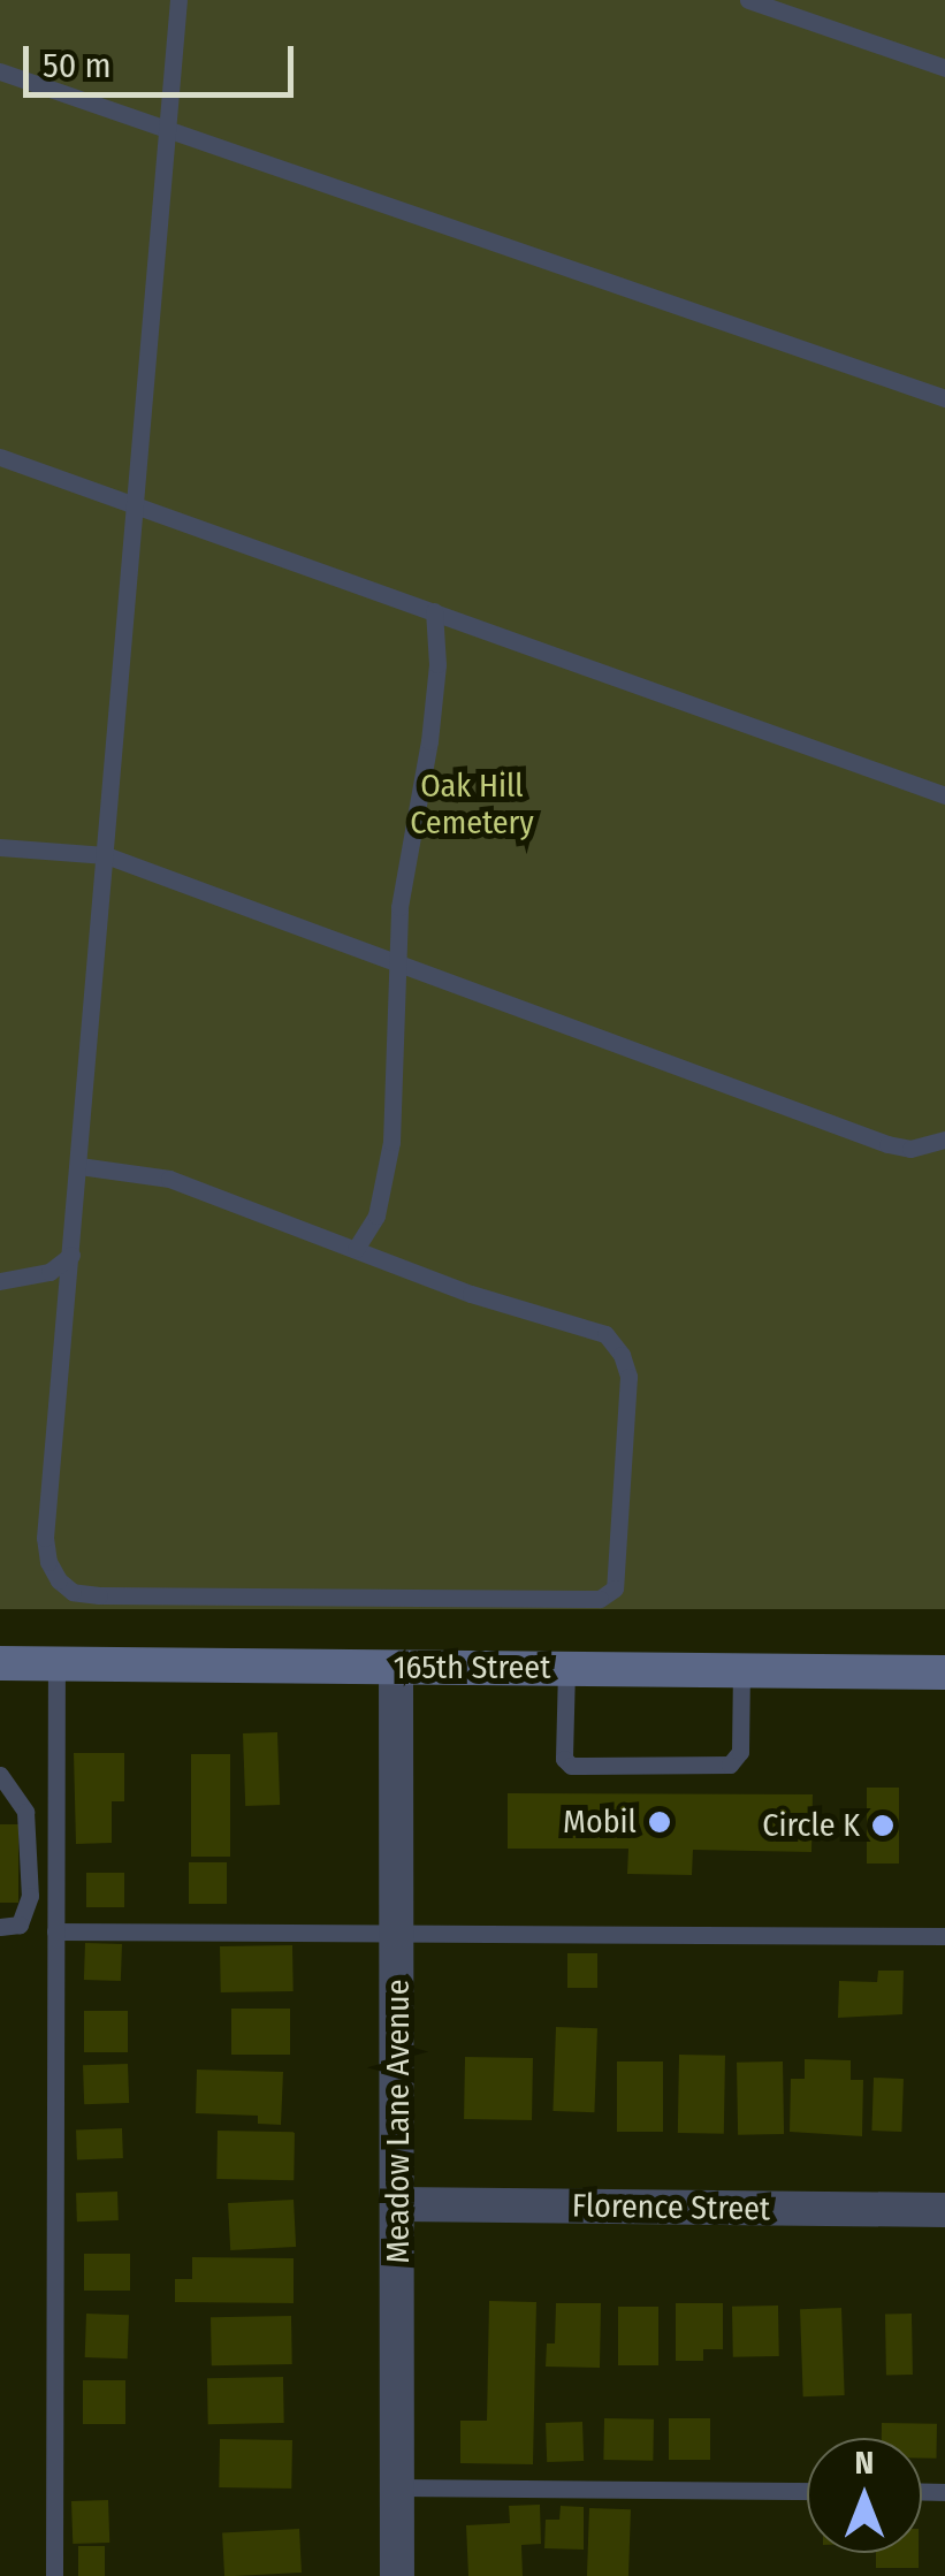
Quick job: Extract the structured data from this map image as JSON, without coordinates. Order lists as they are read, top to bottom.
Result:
{
  "streets": {
    "main road": ["165th Street"],
    "street": ["Meadow Lane Avenue", "Florence Street"]
  },
  "crossings": [
    ["165th Street", "Meadow Lane Avenue"],
    ["Meadow Lane Avenue", "Florence Street"]
  ],
  "parks": ["Oak Hill Cemetery"],
  "places": ["Mobil", "Circle K"],
  "scale_bar": "50 m",
  "north": "top"
}
